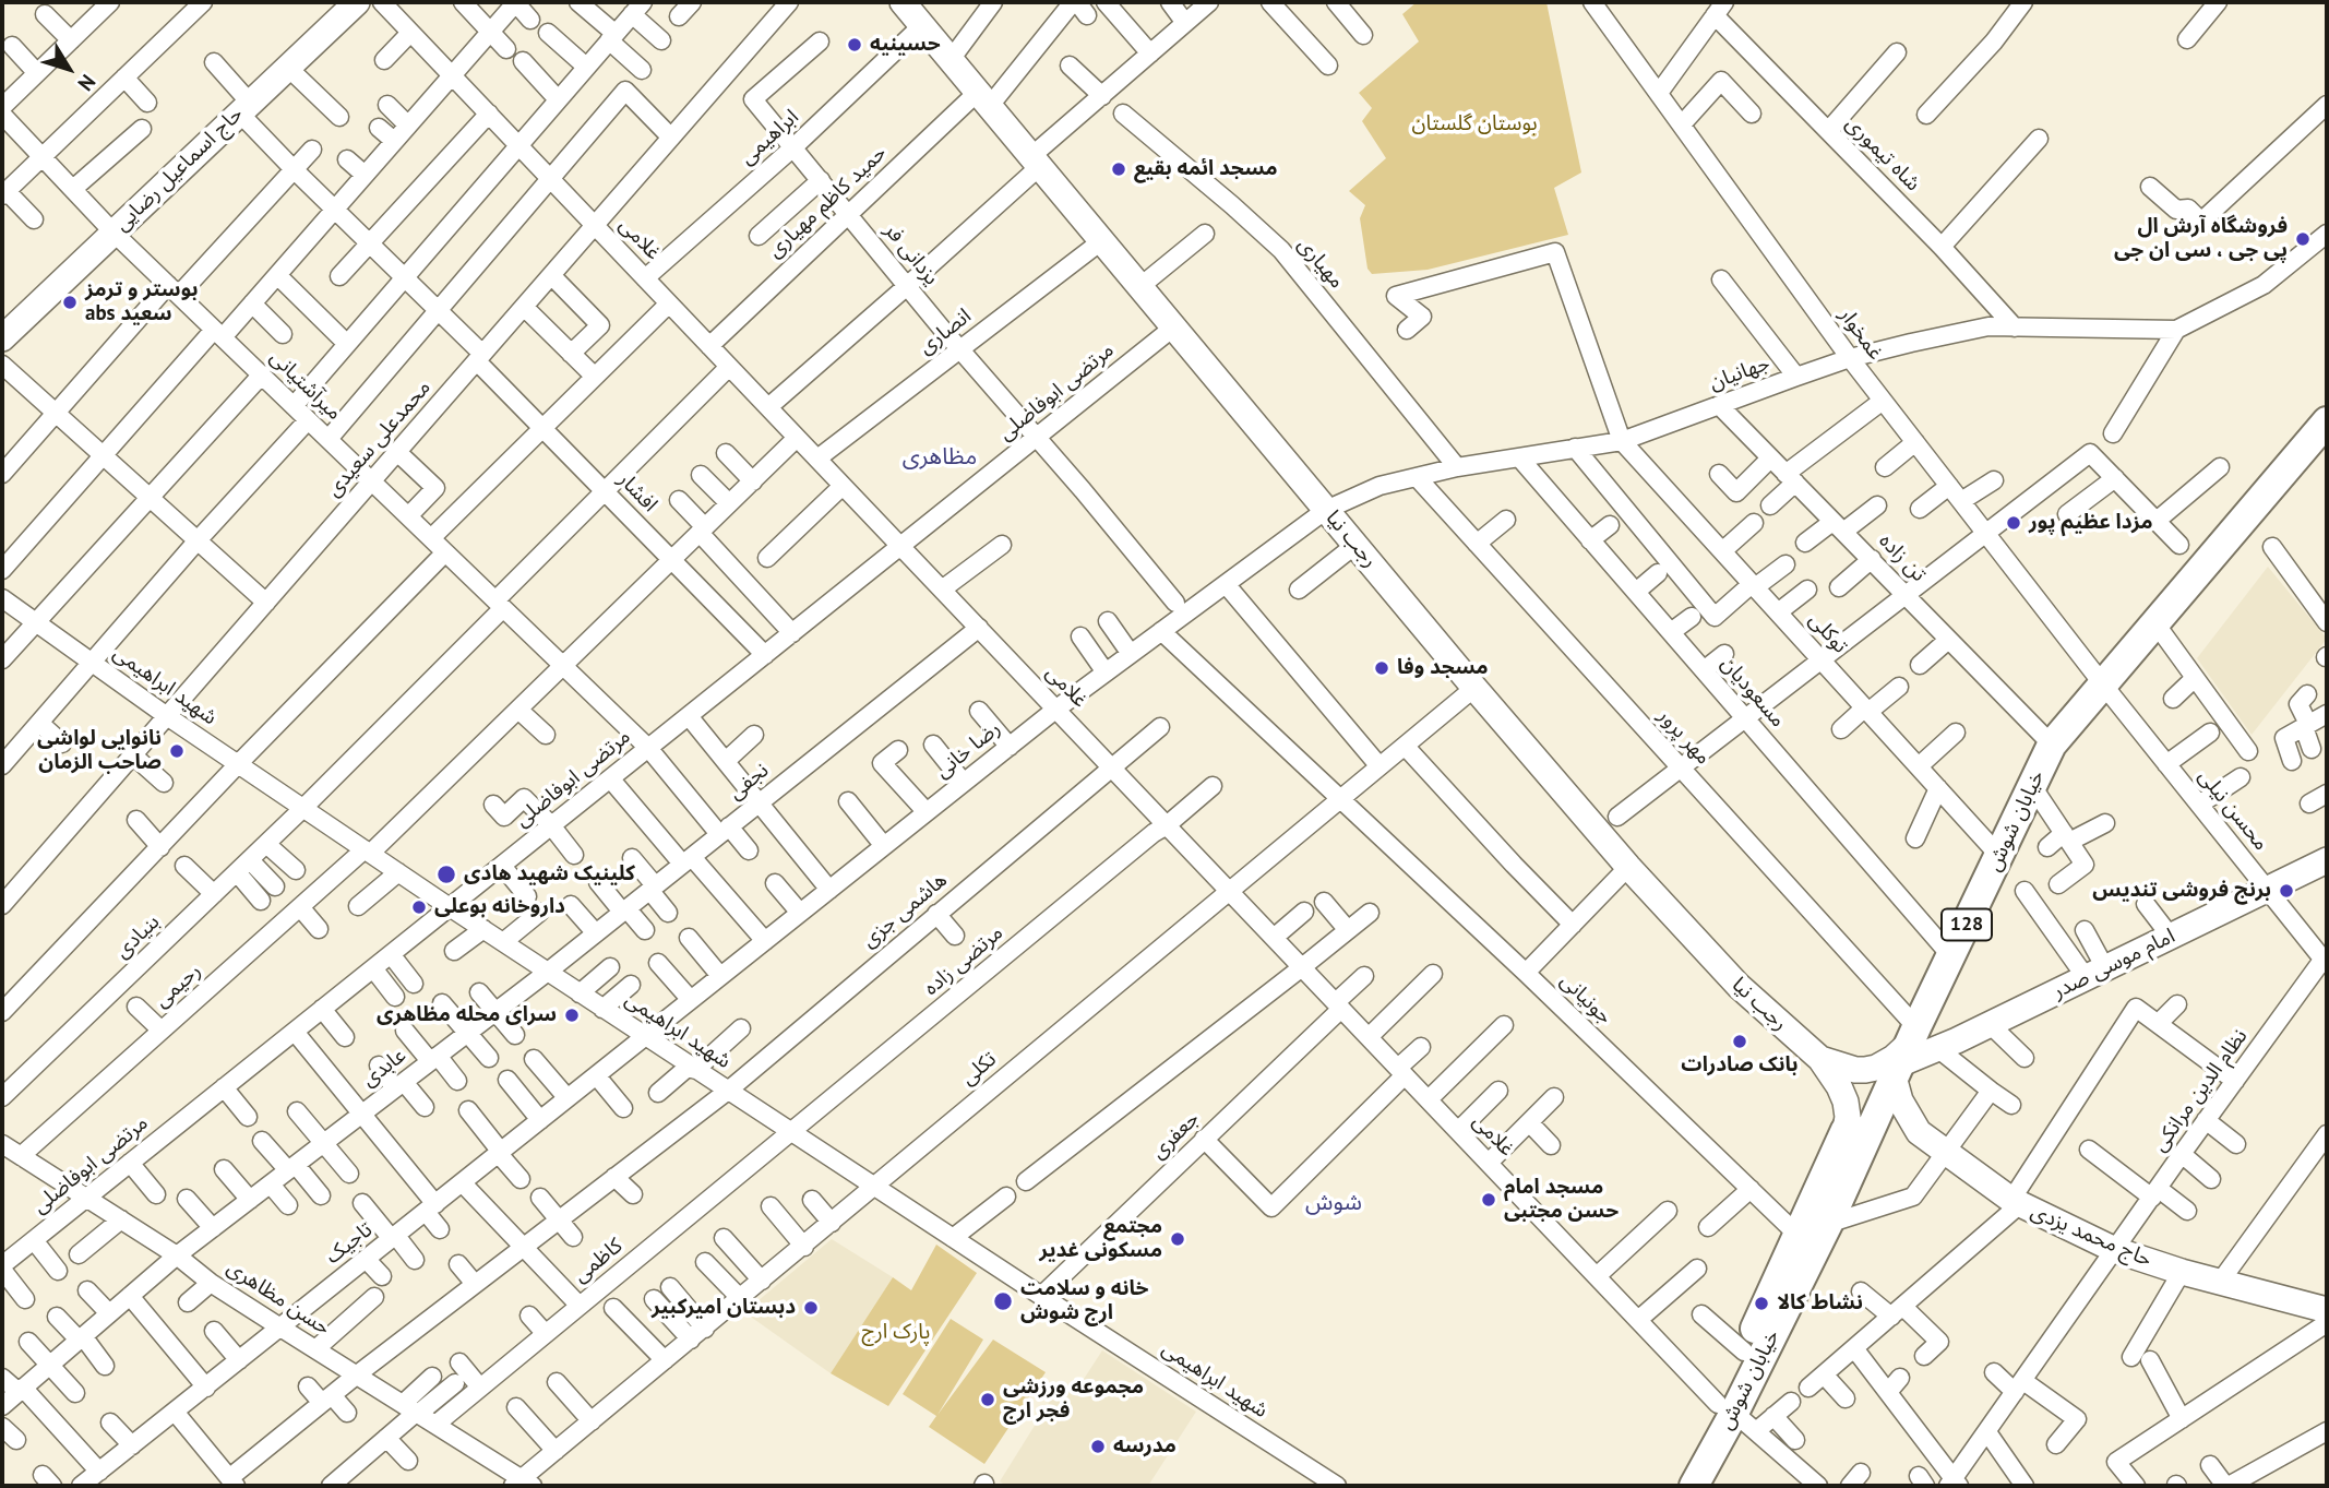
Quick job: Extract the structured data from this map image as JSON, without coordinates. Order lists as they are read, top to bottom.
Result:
{
  "streets": {
    "main road": [
      "حاج اسماعیل رضایی",
      "رجب نیا",
      "خیابان شوش",
      "128",
      "امام موسی صدر",
      "حاج محمد یزدی"
    ],
    "street": [
      "ابراهیمی",
      "شاه تیموری",
      "حمید کاظم مهیاری",
      "غلامی",
      "یزدانی فر",
      "مهیاری",
      "انصاری",
      "غمخوار",
      "جهانیان",
      "میرآشتیانی",
      "مرتضی ابوفاضلی",
      "محمدعلی سعیدی",
      "افشار",
      "تن زاده",
      "توکلی",
      "شهید ابراهیمی",
      "مسعودیان",
      "مهر پرور",
      "رضا خانی",
      "نجفی",
      "محسن نیلی",
      "هاشمی جزی",
      "بنیادی",
      "مرتضی زاده",
      "رحیمی",
      "جونیانی",
      "عابدی",
      "تکلی",
      "نظام الدین مرانکی",
      "جعفری",
      "تاجیک",
      "کاظمی",
      "حسن مظاهری"
    ]
  },
  "crossings": [
    ["ابراهیمی", "غلامی"],
    ["ابراهیمی", "یزدانی فر"],
    ["ابراهیمی", "رجب نیا"],
    ["شاه تیموری", "جهانیان"],
    ["حاج اسماعیل رضایی", "میرآشتیانی"],
    ["حاج اسماعیل رضایی", "افشار"],
    ["حمید کاظم مهیاری", "غلامی"],
    ["حمید کاظم مهیاری", "یزدانی فر"],
    ["حمید کاظم مهیاری", "رجب نیا"],
    ["غلامی", "انصاری"],
    ["غلامی", "مرتضی ابوفاضلی"],
    ["غلامی", "محمدعلی سعیدی"],
    ["غلامی", "رضا خانی"],
    ["غلامی", "نجفی"],
    ["غلامی", "خیابان شوش"],
    ["غلامی", "هاشمی جزی"],
    ["غلامی", "بنیادی"],
    ["غلامی", "مرتضی زاده"],
    ["غلامی", "رحیمی"],
    ["غلامی", "تکلی"],
    ["غلامی", "جعفری"],
    ["یزدانی فر", "انصاری"],
    ["یزدانی فر", "مرتضی ابوفاضلی"],
    ["مهیاری", "جهانیان"],
    ["انصاری", "رجب نیا"],
    ["غمخوار", "جهانیان"],
    ["غمخوار", "محسن نیلی"],
    ["غمخوار", "خیابان شوش"],
    ["جهانیان", "رجب نیا"],
    ["جهانیان", "تن زاده"],
    ["جهانیان", "توکلی"],
    ["جهانیان", "مسعودیان"],
    ["جهانیان", "مهر پرور"],
    ["جهانیان", "رضا خانی"],
    ["میرآشتیانی", "مرتضی ابوفاضلی"],
    ["میرآشتیانی", "محمدعلی سعیدی"],
    ["میرآشتیانی", "نجفی"],
    ["میرآشتیانی", "بنیادی"],
    ["میرآشتیانی", "رحیمی"],
    ["مرتضی ابوفاضلی", "افشار"],
    ["مرتضی ابوفاضلی", "رجب نیا"],
    ["مرتضی ابوفاضلی", "شهید ابراهیمی"],
    ["مرتضی ابوفاضلی", "حسن مظاهری"],
    ["محمدعلی سعیدی", "افشار"],
    ["محمدعلی سعیدی", "شهید ابراهیمی"],
    ["افشار", "بنیادی"],
    ["افشار", "رحیمی"],
    ["رجب نیا", "مهر پرور"],
    ["رجب نیا", "رضا خانی"],
    ["رجب نیا", "خیابان شوش"],
    ["رجب نیا", "امام موسی صدر"],
    ["رجب نیا", "تکلی"],
    ["رجب نیا", "حاج محمد یزدی"],
    ["تن زاده", "خیابان شوش"],
    ["توکلی", "خیابان شوش"],
    ["شهید ابراهیمی", "رضا خانی"],
    ["شهید ابراهیمی", "نجفی"],
    ["شهید ابراهیمی", "هاشمی جزی"],
    ["شهید ابراهیمی", "بنیادی"],
    ["شهید ابراهیمی", "مرتضی زاده"],
    ["شهید ابراهیمی", "رحیمی"],
    ["شهید ابراهیمی", "عابدی"],
    ["شهید ابراهیمی", "تکلی"],
    ["شهید ابراهیمی", "جعفری"],
    ["شهید ابراهیمی", "تاجیک"],
    ["شهید ابراهیمی", "کاظمی"],
    ["مسعودیان", "خیابان شوش"],
    ["مهر پرور", "خیابان شوش"],
    ["مهر پرور", "امام موسی صدر"],
    ["مهر پرور", "حاج محمد یزدی"],
    ["رضا خانی", "جونیانی"],
    ["رضا خانی", "تاجیک"],
    ["نجفی", "عابدی"],
    ["محسن نیلی", "خیابان شوش"],
    ["محسن نیلی", "امام موسی صدر"],
    ["محسن نیلی", "نظام الدین مرانکی"],
    ["خیابان شوش", "امام موسی صدر"],
    ["خیابان شوش", "جونیانی"],
    ["خیابان شوش", "حاج محمد یزدی"],
    ["هاشمی جزی", "حسن مظاهری"],
    ["مرتضی زاده", "کاظمی"],
    ["امام موسی صدر", "حاج محمد یزدی"],
    ["رحیمی", "حسن مظاهری"],
    ["جونیانی", "تکلی"],
    ["عابدی", "حسن مظاهری"],
    ["تکلی", "حسن مظاهری"],
    ["نظام الدین مرانکی", "حاج محمد یزدی"],
    ["تاجیک", "حسن مظاهری"],
    ["کاظمی", "حسن مظاهری"]
  ],
  "districts": ["مظاهری", "شوش"],
  "parks": ["بوستان گلستان", "پارک ارج"],
  "places": [
    "حسینیه",
    "مسجد ائمه بقیع",
    "فروشگاه آرش ال پی جی ، سی ان جی",
    "بوستر و ترمز abs سعید",
    "مزدا عظیم پور",
    "مسجد وفا",
    "نانوایی لواشی صاحب الزمان",
    "کلینیک شهید هادی",
    "برنج فروشی تندیس",
    "داروخانه بوعلی",
    "سرای محله مظاهری",
    "بانک صادرات",
    "مسجد امام حسن مجتبی",
    "مجتمع مسکونی غدیر",
    "خانه و سلامت ارج شوش",
    "نشاط کالا",
    "دبستان امیرکبیر",
    "مجموعه ورزشی فجر ارج",
    "مدرسه"
  ],
  "north": "bottom right"
}
